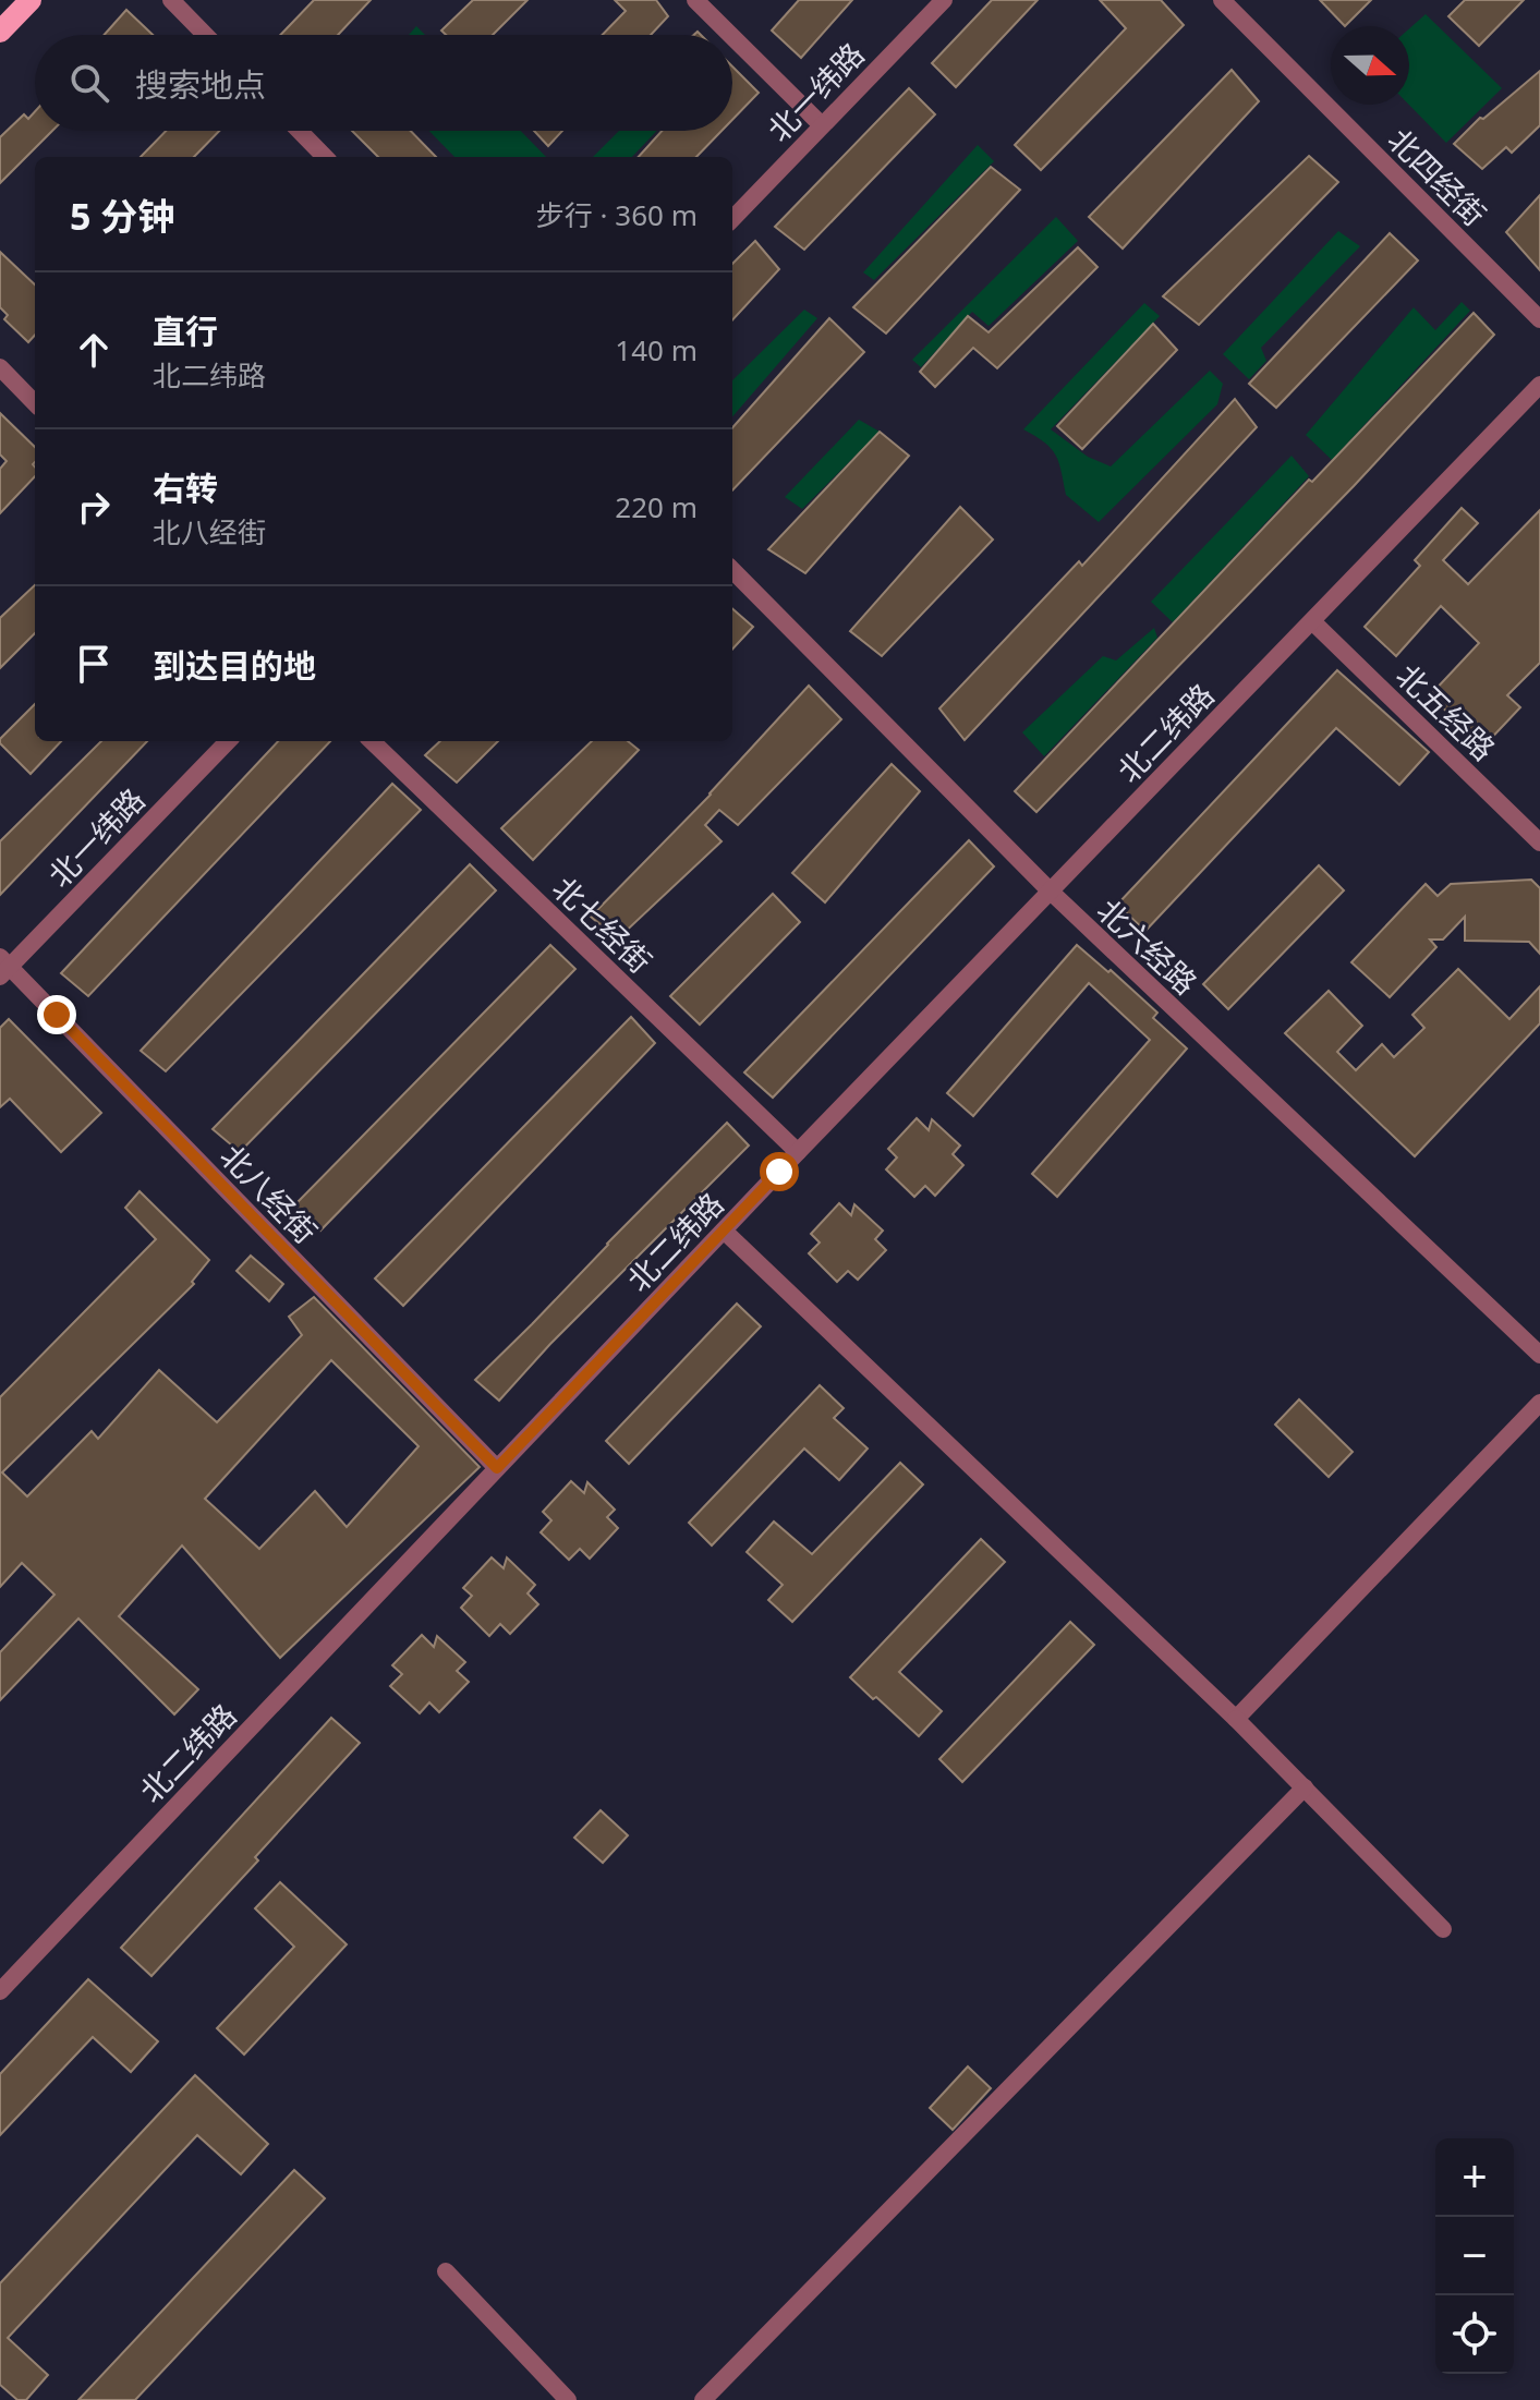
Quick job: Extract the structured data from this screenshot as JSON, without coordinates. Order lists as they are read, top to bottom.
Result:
{
  "streets": {
    "street": [
      "北一纬路",
      "北四经街",
      "北五经路",
      "北二纬路",
      "北七经街",
      "北六经路",
      "北八经街"
    ]
  },
  "crossings": [
    ["北一纬路", "北八经街"],
    ["北五经路", "北二纬路"],
    ["北二纬路", "北七经街"],
    ["北二纬路", "北六经路"],
    ["北二纬路", "北八经街"]
  ],
  "north": "right",
  "page": {
    "search": "搜索地点",
    "heading": ["5 分钟", "步行 · 360 m"],
    "list": [
      ["直行", "北二纬路", "140 m"],
      ["右转", "北八经街", "220 m"],
      "到达目的地"
    ],
    "map_buttons": ["+", "−"]
  }
}
